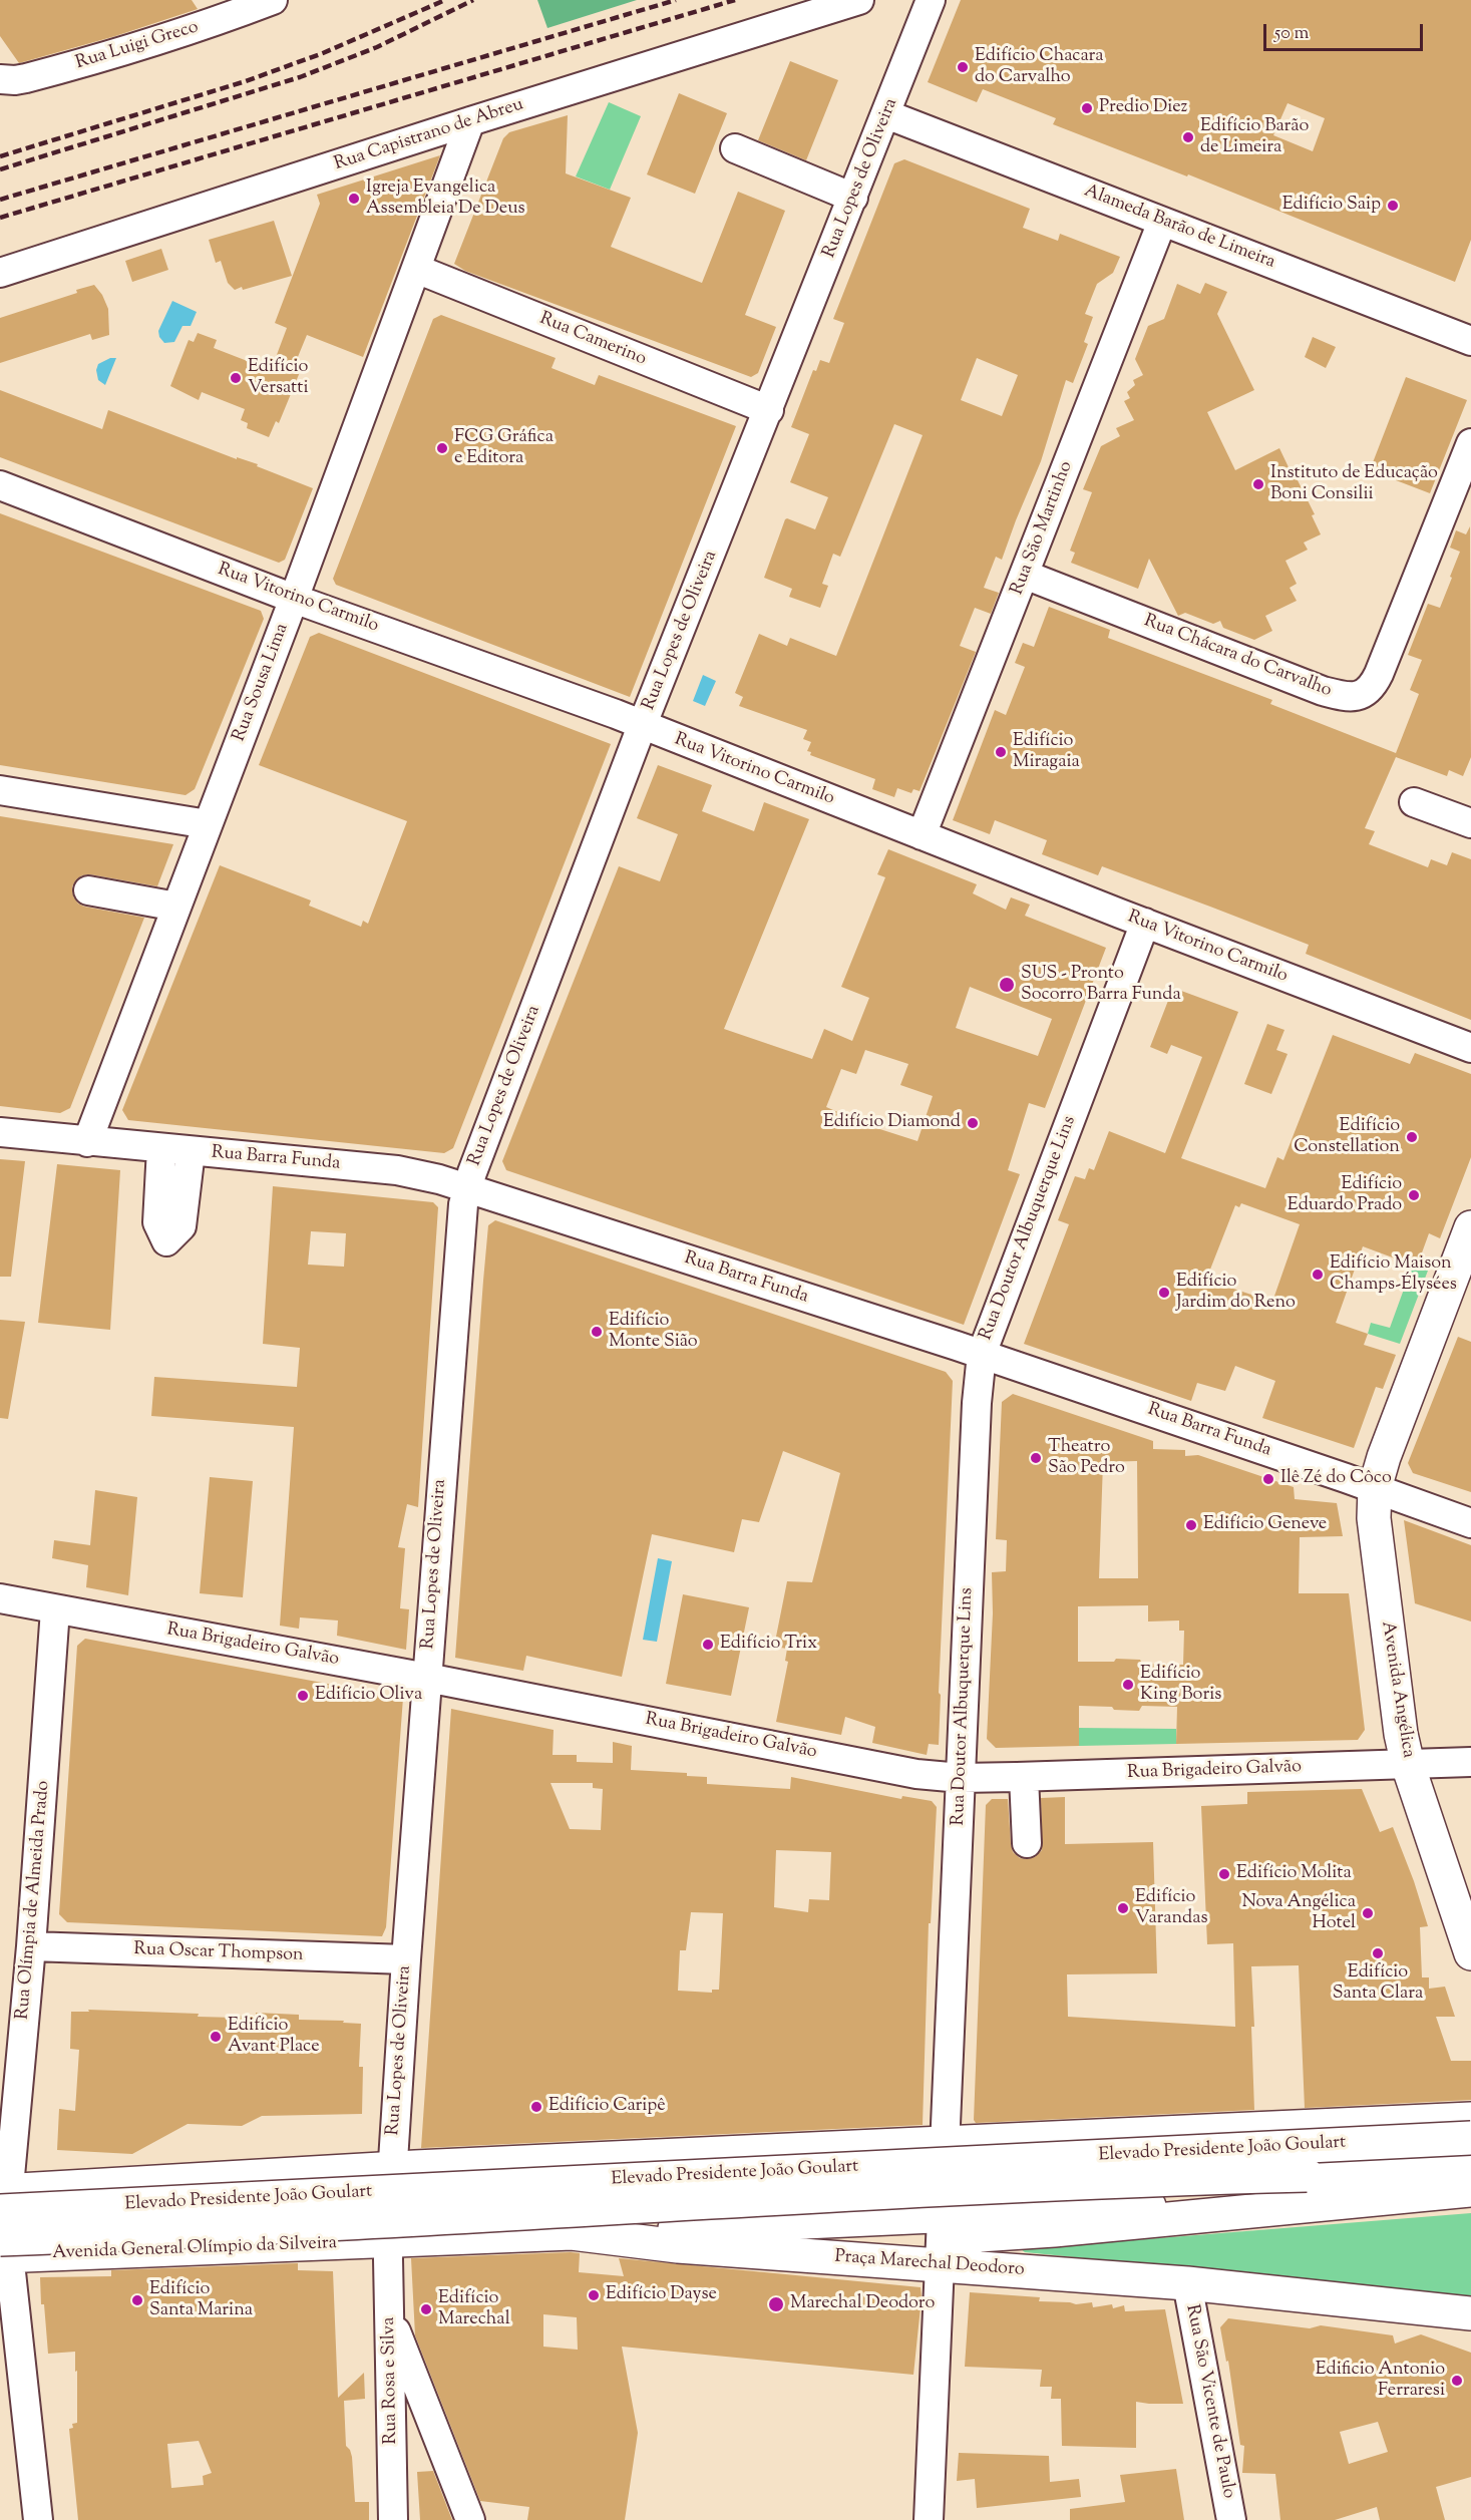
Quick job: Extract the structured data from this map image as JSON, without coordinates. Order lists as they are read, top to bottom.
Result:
{
  "streets": {
    "main road": [
      "Avenida Angélica",
      "Elevado Presidente João Goulart",
      "Avenida General Olímpio da Silveira",
      "Praça Marechal Deodoro"
    ],
    "street": [
      "Rua Luigi Greco",
      "Rua Capistrano de Abreu",
      "Rua Lopes de Oliveira",
      "Alameda Barão de Limeira",
      "Rua Camerino",
      "Rua São Martinho",
      "Rua Vitorino Carmilo",
      "Rua Chácara do Carvalho",
      "Rua Sousa Lima",
      "Rua Barra Funda",
      "Rua Doutor Albuquerque Lins",
      "Rua Brigadeiro Galvão",
      "Rua Olímpia de Almeida Prado",
      "Rua Oscar Thompson",
      "Rua Rosa e Silva",
      "Rua São Vicente de Paulo"
    ]
  },
  "crossings": [
    ["Rua Capistrano de Abreu", "Rua Sousa Lima"],
    ["Rua Lopes de Oliveira", "Alameda Barão de Limeira"],
    ["Rua Lopes de Oliveira", "Rua Camerino"],
    ["Rua Lopes de Oliveira", "Rua Vitorino Carmilo"],
    ["Rua Lopes de Oliveira", "Rua Barra Funda"],
    ["Rua Lopes de Oliveira", "Rua Brigadeiro Galvão"],
    ["Rua Lopes de Oliveira", "Rua Oscar Thompson"],
    ["Rua Lopes de Oliveira", "Avenida General Olímpio da Silveira"],
    ["Rua Lopes de Oliveira", "Praça Marechal Deodoro"],
    ["Rua Lopes de Oliveira", "Rua Rosa e Silva"],
    ["Alameda Barão de Limeira", "Rua São Martinho"],
    ["Rua Camerino", "Rua Sousa Lima"],
    ["Rua São Martinho", "Rua Vitorino Carmilo"],
    ["Rua São Martinho", "Rua Chácara do Carvalho"],
    ["Rua Vitorino Carmilo", "Rua Sousa Lima"],
    ["Rua Vitorino Carmilo", "Rua Doutor Albuquerque Lins"],
    ["Rua Sousa Lima", "Rua Barra Funda"],
    ["Rua Barra Funda", "Rua Doutor Albuquerque Lins"],
    ["Rua Barra Funda", "Avenida Angélica"],
    ["Rua Doutor Albuquerque Lins", "Rua Brigadeiro Galvão"],
    ["Rua Doutor Albuquerque Lins", "Praça Marechal Deodoro"],
    ["Rua Brigadeiro Galvão", "Avenida Angélica"],
    ["Rua Brigadeiro Galvão", "Rua Olímpia de Almeida Prado"],
    ["Rua Olímpia de Almeida Prado", "Rua Oscar Thompson"],
    ["Rua Olímpia de Almeida Prado", "Elevado Presidente João Goulart"],
    ["Rua Olímpia de Almeida Prado", "Avenida General Olímpio da Silveira"],
    ["Elevado Presidente João Goulart", "Avenida General Olímpio da Silveira"],
    ["Avenida General Olímpio da Silveira", "Praça Marechal Deodoro"],
    ["Avenida General Olímpio da Silveira", "Rua Rosa e Silva"],
    ["Praça Marechal Deodoro", "Rua Rosa e Silva"],
    ["Praça Marechal Deodoro", "Rua São Vicente de Paulo"]
  ],
  "places": [
    "Edifício Chacara do Carvalho",
    "Predio Diez",
    "Edifício Barão de Limeira",
    "Igreja Evangelica Assembleia De Deus",
    "Edifício Saip",
    "Edifício Versatti",
    "FCG Gráfica e Editora",
    "Instituto de Educação Boni Consilii",
    "Edifício Miragaia",
    "SUS - Pronto Socorro Barra Funda",
    "Edifício Diamond",
    "Edifício Constellation",
    "Edifício Eduardo Prado",
    "Edifício Maison Champs-Élysées",
    "Edifício Jardim do Reno",
    "Edifício Monte Sião",
    "Theatro São Pedro",
    "Ilê Zé do Côco",
    "Edifício Geneve",
    "Edifício Trix",
    "Edifício King Boris",
    "Edifício Oliva",
    "Edifício Molita",
    "Edifício Varandas",
    "Nova Angélica Hotel",
    "Edifício Santa Clara",
    "Edifício Avant Place",
    "Edifício Caripê",
    "Edifício Dayse",
    "Edifício Santa Marina",
    "Marechal Deodoro",
    "Edifício Marechal",
    "Edificio Antonio Ferraresi"
  ],
  "scale_bar": "50 m"
}
